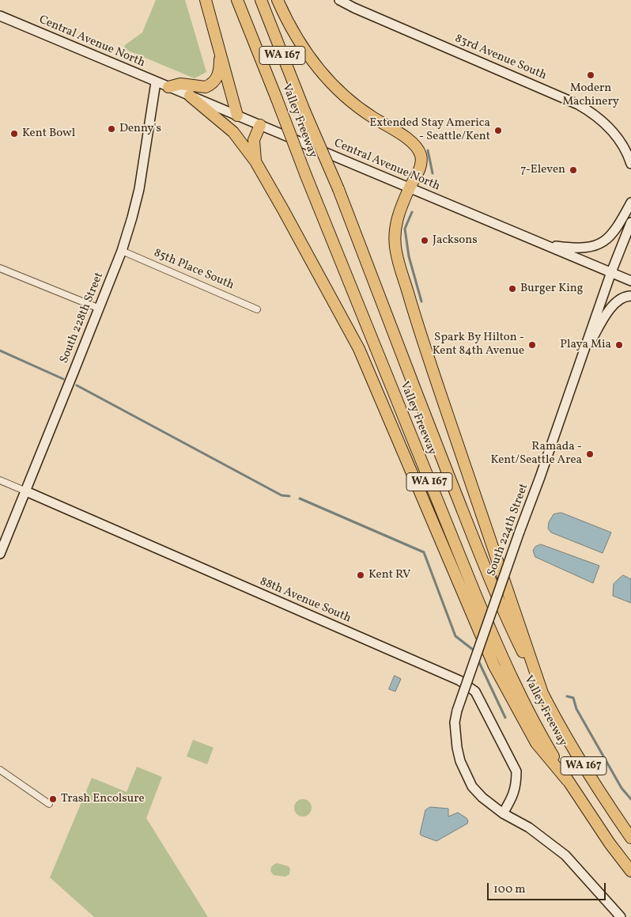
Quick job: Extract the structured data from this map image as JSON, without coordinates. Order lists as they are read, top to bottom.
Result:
{
  "streets": {
    "highway": ["WA 167", "Valley Freeway"],
    "street": [
      "Central Avenue North",
      "83rd Avenue South",
      "85th Place South",
      "South 228th Street",
      "South 224th Street",
      "88th Avenue South"
    ]
  },
  "crossings": [
    ["Central Avenue North", "South 228th Street"],
    ["Central Avenue North", "South 224th Street"],
    ["85th Place South", "South 228th Street"],
    ["South 228th Street", "88th Avenue South"],
    ["South 224th Street", "88th Avenue South"]
  ],
  "places": [
    "Modern Machinery",
    "Denny's",
    "Extended Stay America - Seattle/Kent",
    "Kent Bowl",
    "7-Eleven",
    "Jacksons",
    "Burger King",
    "Spark By Hilton - Kent 84th Avenue",
    "Playa Mia",
    "Ramada - Kent/Seattle Area",
    "Kent RV",
    "Trash Encolsure"
  ],
  "scale_bar": "100 m"
}
